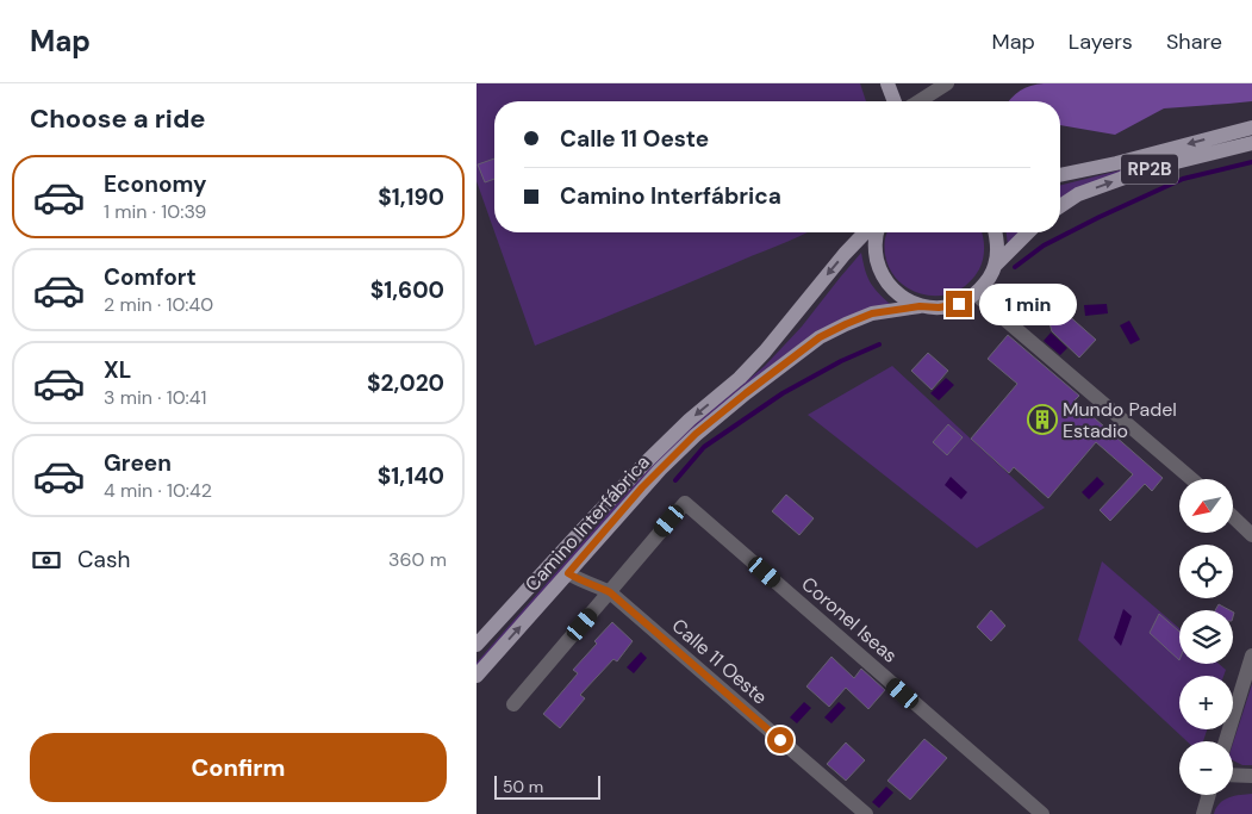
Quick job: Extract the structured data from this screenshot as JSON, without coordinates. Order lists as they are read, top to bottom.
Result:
{
  "streets": {
    "main road": ["RP2B", "Camino Interfábrica"],
    "street": ["Coronel Iseas", "Calle 11 Oeste"]
  },
  "crossings": [
    ["Camino Interfábrica", "Calle 11 Oeste"],
    ["Coronel Iseas", "Calle 11 Oeste"]
  ],
  "places": {
    "building": ["Mundo Padel Estadio"]
  },
  "scale_bar": "50 m",
  "north": "bottom left",
  "page": {
    "header": "Map",
    "nav": ["Map", "Layers", "Share"],
    "heading": "Choose a ride",
    "banner": ["Calle 11 Oeste", "Camino Interfábrica"],
    "list": [
      {
        "name": "Economy",
        "note": "1 min · 10:39",
        "value": "$1,190"
      },
      {
        "name": "Comfort",
        "note": "2 min · 10:40",
        "value": "$1,600"
      },
      {
        "name": "XL",
        "note": "3 min · 10:41",
        "value": "$2,020"
      },
      {
        "name": "Green",
        "note": "4 min · 10:42",
        "value": "$1,140"
      }
    ],
    "bubble": "1 min",
    "map_buttons": ["+", "−"],
    "pay": ["Cash", "360 m"],
    "buttons": "Confirm",
    "scale": "50 m"
  }
}
